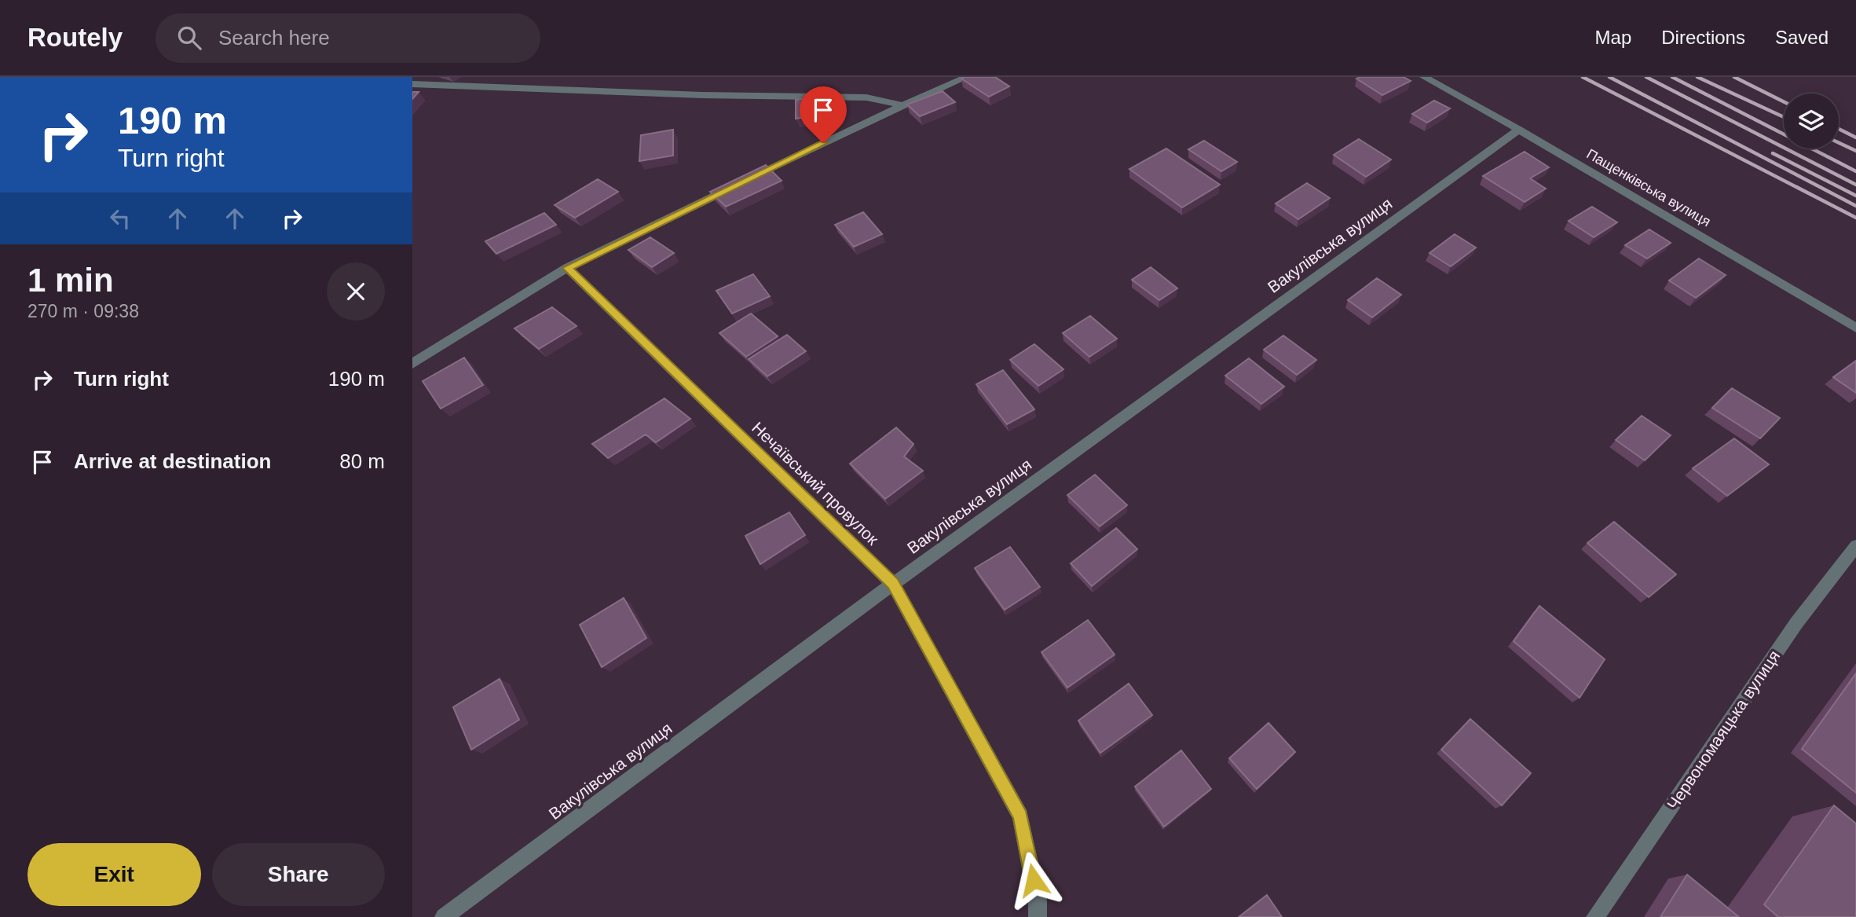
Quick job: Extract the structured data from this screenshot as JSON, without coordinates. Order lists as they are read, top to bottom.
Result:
{
  "streets": {
    "street": [
      "Пащенківська вулиця",
      "Вакулівська вулиця",
      "Нечаївський провулок",
      "Червономаяцька вулиця"
    ]
  },
  "crossings": [
    ["Пащенківська вулиця", "Вакулівська вулиця"],
    ["Вакулівська вулиця", "Нечаївський провулок"]
  ],
  "page": {
    "header": "Routely",
    "search": "Search here",
    "nav": ["Map", "Directions", "Saved"],
    "turn": ["190 m", "Turn right"],
    "heading": ["1 min", "270 m · 09:38"],
    "list": [
      {
        "name": "Turn right",
        "value": "190 m"
      },
      {
        "name": "Arrive at destination",
        "value": "80 m"
      }
    ],
    "buttons": ["Exit", "Share"]
  }
}
